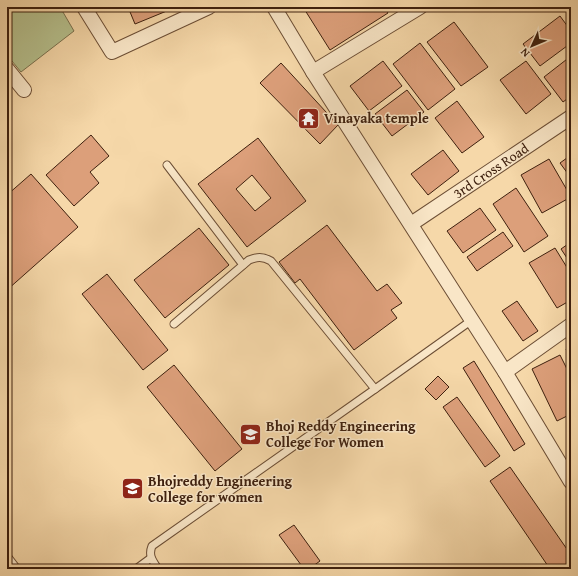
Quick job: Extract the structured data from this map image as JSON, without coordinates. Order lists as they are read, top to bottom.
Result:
{
  "streets": {
    "street": ["3rd Cross Road"]
  },
  "places": {
    "temple": ["Vinayaka temple"],
    "school or university": ["Bhoj Reddy Engineering College For Women", "Bhojreddy Engineering College for women"]
  },
  "north": "bottom left"
}
